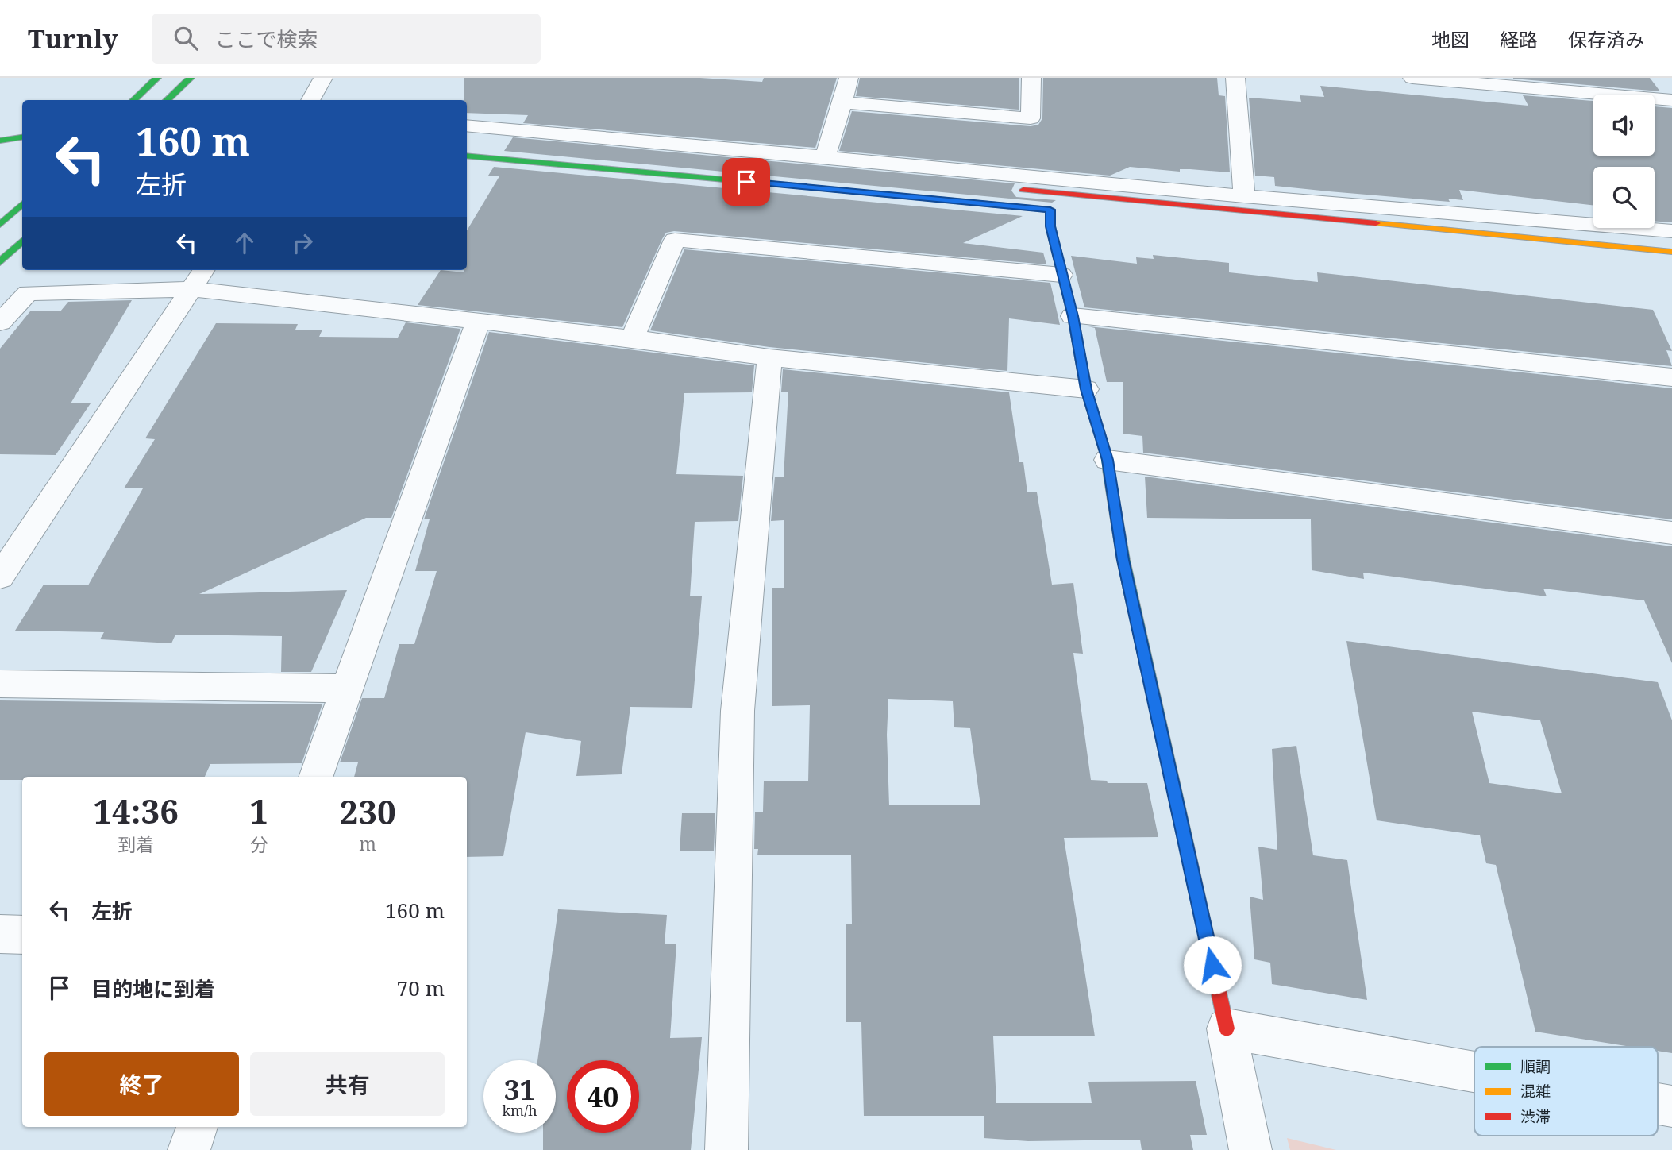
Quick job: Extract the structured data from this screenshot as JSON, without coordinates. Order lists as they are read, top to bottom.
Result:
{
  "legend": ["順調", "混雑", "渋滞"],
  "page": {
    "header": "Turnly",
    "search": "ここで検索",
    "nav": ["地図", "経路", "保存済み"],
    "turn": ["160 m", "左折"],
    "eta": [
      "14:36",
      "到着",
      "1",
      "分",
      "230",
      "m"
    ],
    "list": [
      {
        "name": "左折",
        "value": "160 m"
      },
      {
        "name": "目的地に到着",
        "value": "70 m"
      }
    ],
    "buttons": ["終了", "共有"],
    "speed": "31 km/h",
    "limit": "40"
  }
}
